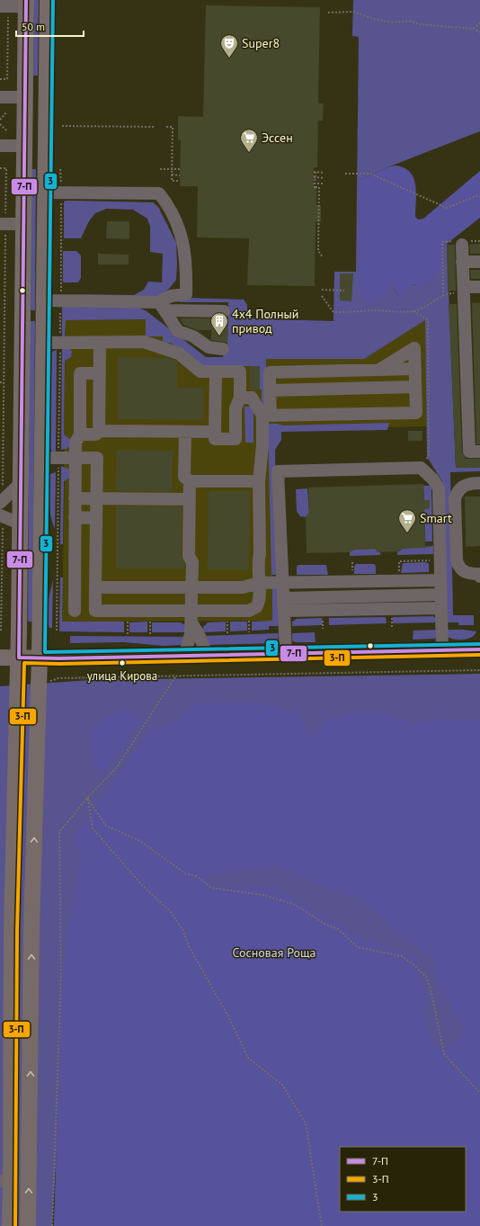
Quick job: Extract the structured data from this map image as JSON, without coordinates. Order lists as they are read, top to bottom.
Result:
{
  "parks": ["Сосновая Роща"],
  "places": {
    "theatre": ["Super8"],
    "supermarket": ["Эссен", "Smart"],
    "building": ["4x4 Полный привод"],
    "other": ["улица Кирова"]
  },
  "lines": ["transit line 7-П", "transit line 3", "transit line 3-П"],
  "legend": ["7-П", "3-П", "3"],
  "scale_bar": "50 m"
}
